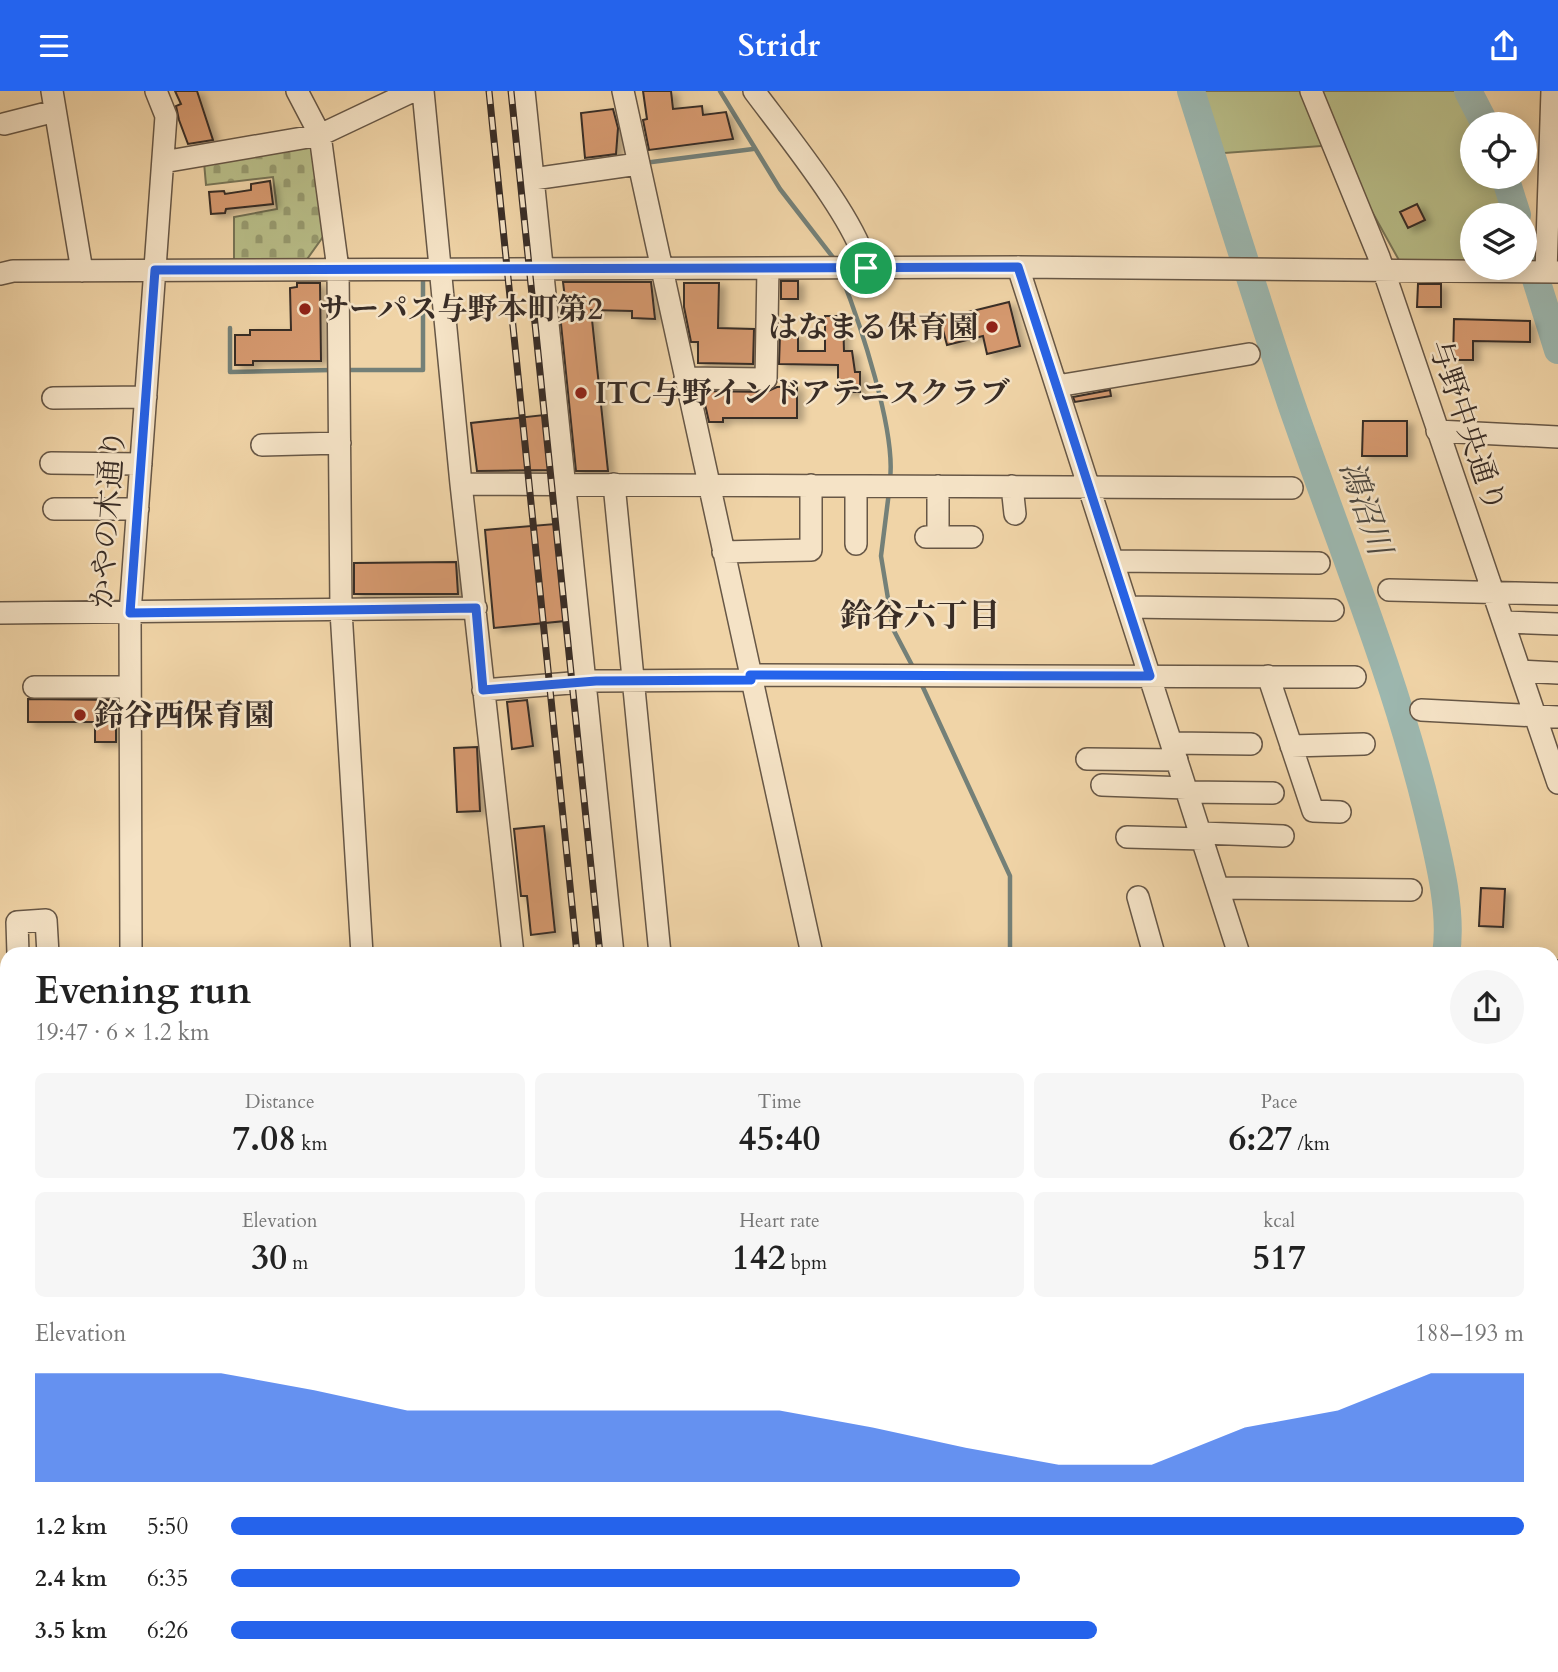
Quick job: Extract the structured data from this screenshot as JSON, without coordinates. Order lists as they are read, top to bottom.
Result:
{
  "streets": {
    "street": ["与野中央通り", "かやの木通り"]
  },
  "districts": ["鈴谷六丁目"],
  "water": ["鴻沼川"],
  "places": [
    "サーパス与野本町第2",
    "はなまる保育園",
    "ITC与野インドアテニスクラブ",
    "鈴谷西保育園"
  ],
  "page": {
    "header": "Stridr",
    "heading": ["Evening run", "19:47 · 6 × 1.2 km"],
    "stats": [
      ["Distance", "7.08 km"],
      ["Time", "45:40"],
      ["Pace", "6:27 /km"],
      ["Elevation", "30 m"],
      ["Heart rate", "142 bpm"],
      ["kcal", "517"]
    ],
    "chart": ["Elevation", "188–193 m"],
    "list": [
      {
        "name": "1.2 km",
        "note": "5:50"
      },
      {
        "name": "2.4 km",
        "note": "6:35"
      },
      {
        "name": "3.5 km",
        "note": "6:26"
      }
    ]
  }
}
